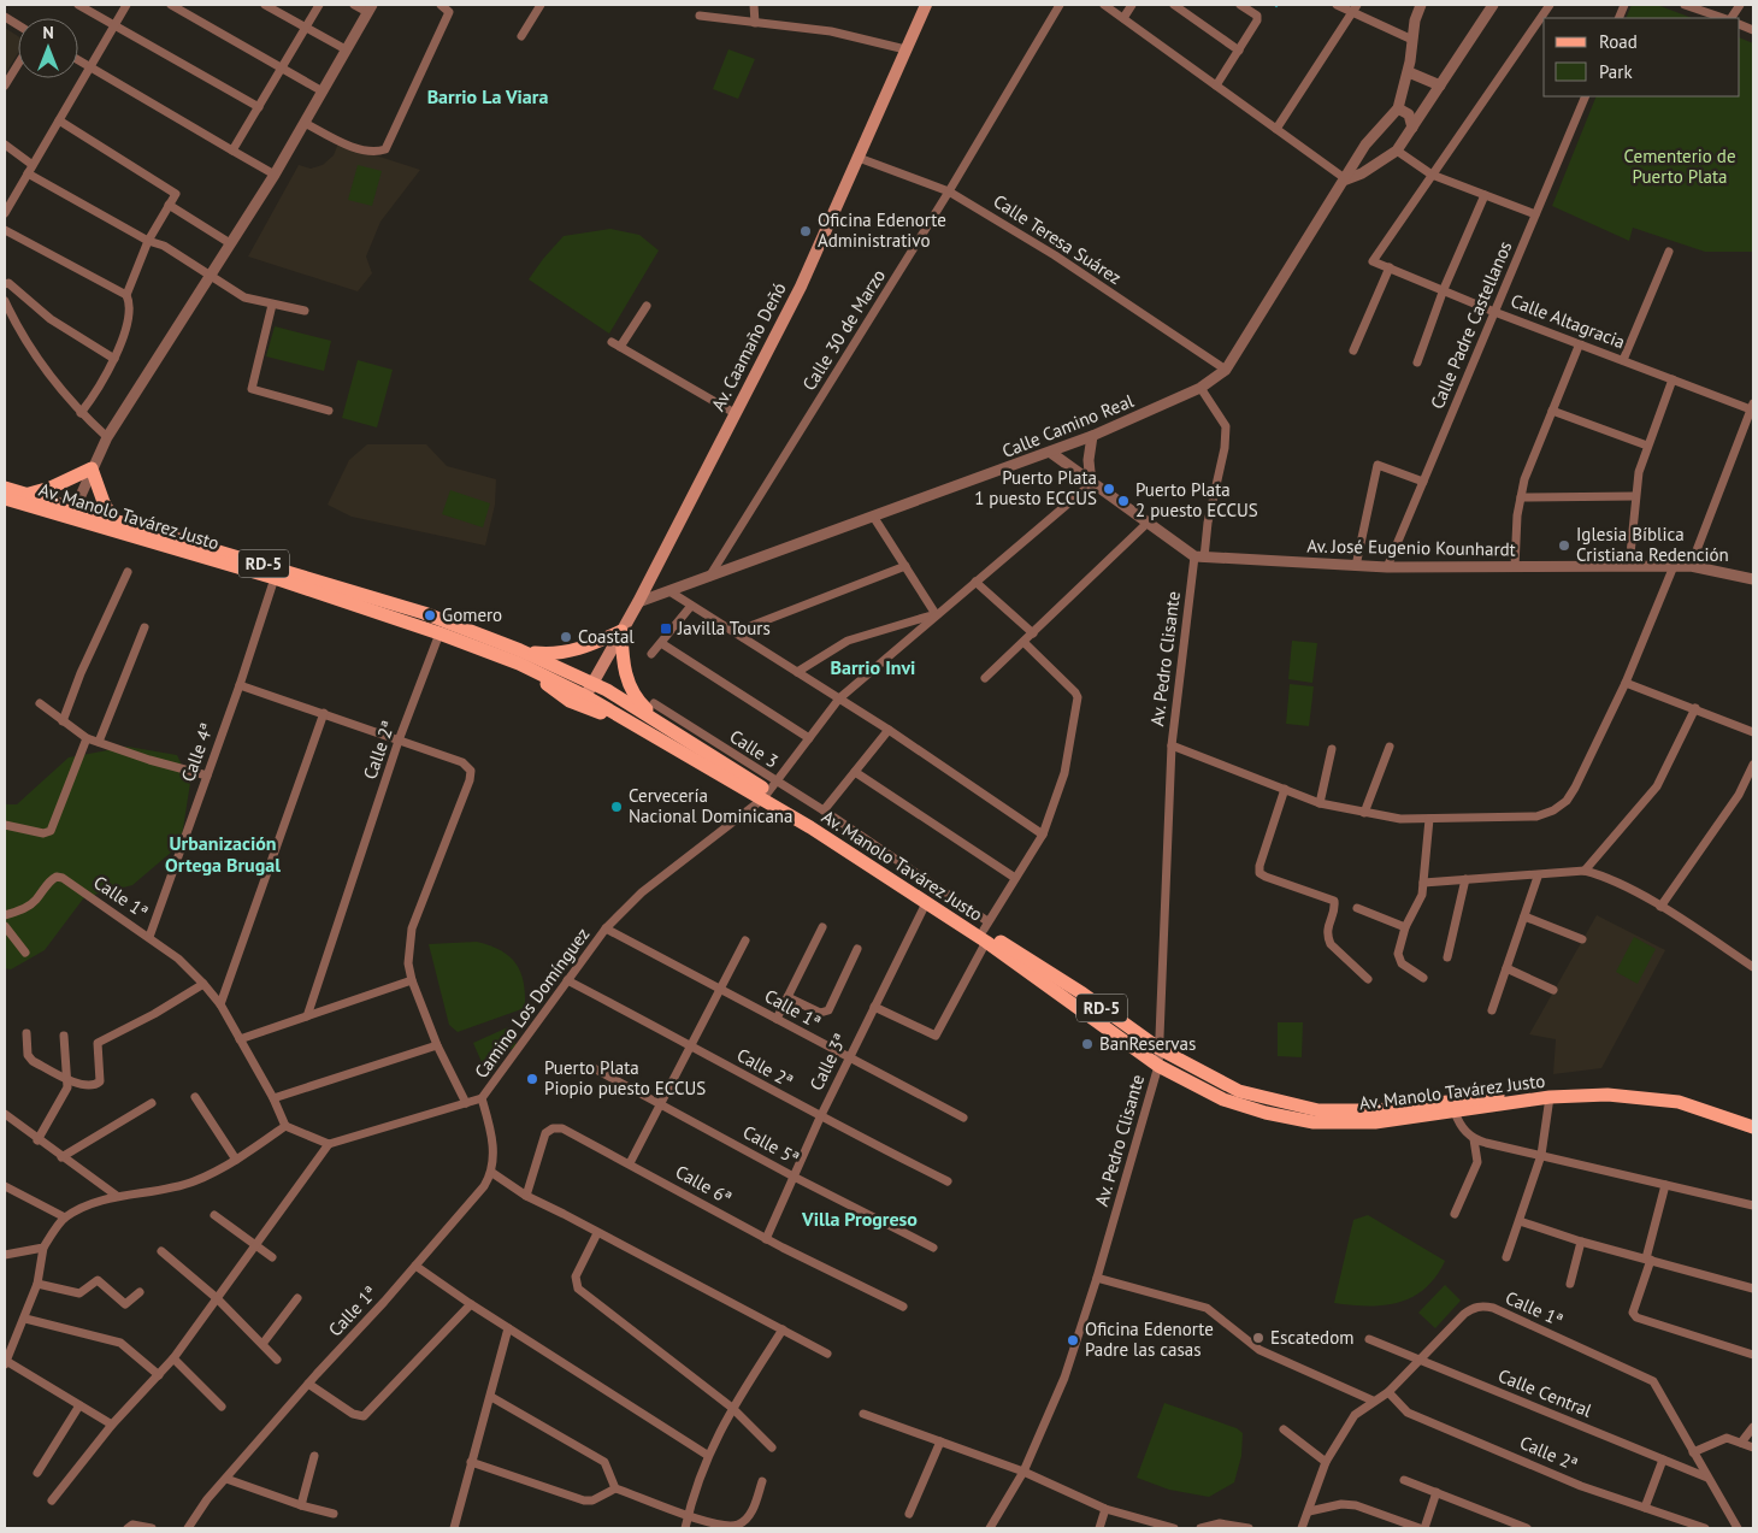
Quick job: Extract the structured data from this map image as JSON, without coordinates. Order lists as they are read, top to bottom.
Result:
{
  "streets": {
    "main road": ["Av. Caamaño Deñó", "Av. Manolo Tavárez Justo", "RD-5"],
    "street": [
      "Calle Teresa Suárez",
      "Calle Altagracia",
      "Calle Padre Castellanos",
      "Calle 30 de Marzo",
      "Calle Camino Real",
      "Av. José Eugenio Kounhardt",
      "Av. Pedro Clisante",
      "Calle 3",
      "Calle 2ª",
      "Calle 4ª",
      "Calle 1ª",
      "Camino Los Domínguez",
      "Calle 3ª",
      "Calle 5ª",
      "Calle 6ª",
      "Calle Central"
    ]
  },
  "crossings": [
    ["Calle Teresa Suárez", "Calle 30 de Marzo"],
    ["Calle Teresa Suárez", "Av. Caamaño Deñó"],
    ["Calle Teresa Suárez", "Calle Camino Real"],
    ["Calle Altagracia", "Calle Padre Castellanos"],
    ["Calle Padre Castellanos", "Av. José Eugenio Kounhardt"],
    ["Calle 30 de Marzo", "Calle Camino Real"],
    ["Av. Caamaño Deñó", "Calle Camino Real"],
    ["Av. Caamaño Deñó", "Av. Manolo Tavárez Justo"],
    ["Calle Camino Real", "Av. Pedro Clisante"],
    ["Av. Manolo Tavárez Justo", "Av. Pedro Clisante"],
    ["Av. Manolo Tavárez Justo", "Calle 3"],
    ["Av. Manolo Tavárez Justo", "Calle 2ª"],
    ["Av. Manolo Tavárez Justo", "Calle 4ª"],
    ["Av. Manolo Tavárez Justo", "Camino Los Domínguez"],
    ["Av. Manolo Tavárez Justo", "Calle 3ª"],
    ["Av. José Eugenio Kounhardt", "Av. Pedro Clisante"],
    ["Calle 3", "Camino Los Domínguez"],
    ["Calle 2ª", "Calle 1ª"],
    ["Calle 2ª", "Camino Los Domínguez"],
    ["Calle 2ª", "Calle 3ª"],
    ["Calle 4ª", "Calle 1ª"],
    ["Calle 1ª", "Camino Los Domínguez"],
    ["Calle 1ª", "Calle 3ª"],
    ["Calle 1ª", "Calle Central"],
    ["Calle 3ª", "Calle 5ª"],
    ["Calle 3ª", "Calle 6ª"]
  ],
  "districts": [
    "Barrio La Viara",
    "Barrio Invi",
    "Urbanización Ortega Brugal",
    "Villa Progreso"
  ],
  "parks": ["Cementerio de Puerto Plata"],
  "places": {
    "other": [
      "Oficina Edenorte Administrativo",
      "Puerto Plata 1 puesto ECCUS",
      "Puerto Plata 2 puesto ECCUS",
      "Iglesia Bíblica Cristiana Redención",
      "Gomero",
      "Coastal",
      "Cervecería Nacional Dominicana",
      "BanReservas",
      "Puerto Plata Piopio puesto ECCUS",
      "Escatedom",
      "Oficina Edenorte Padre las casas"
    ],
    "transit": ["Javilla Tours"]
  },
  "legend": ["Road", "Park"],
  "north": "top"
}
